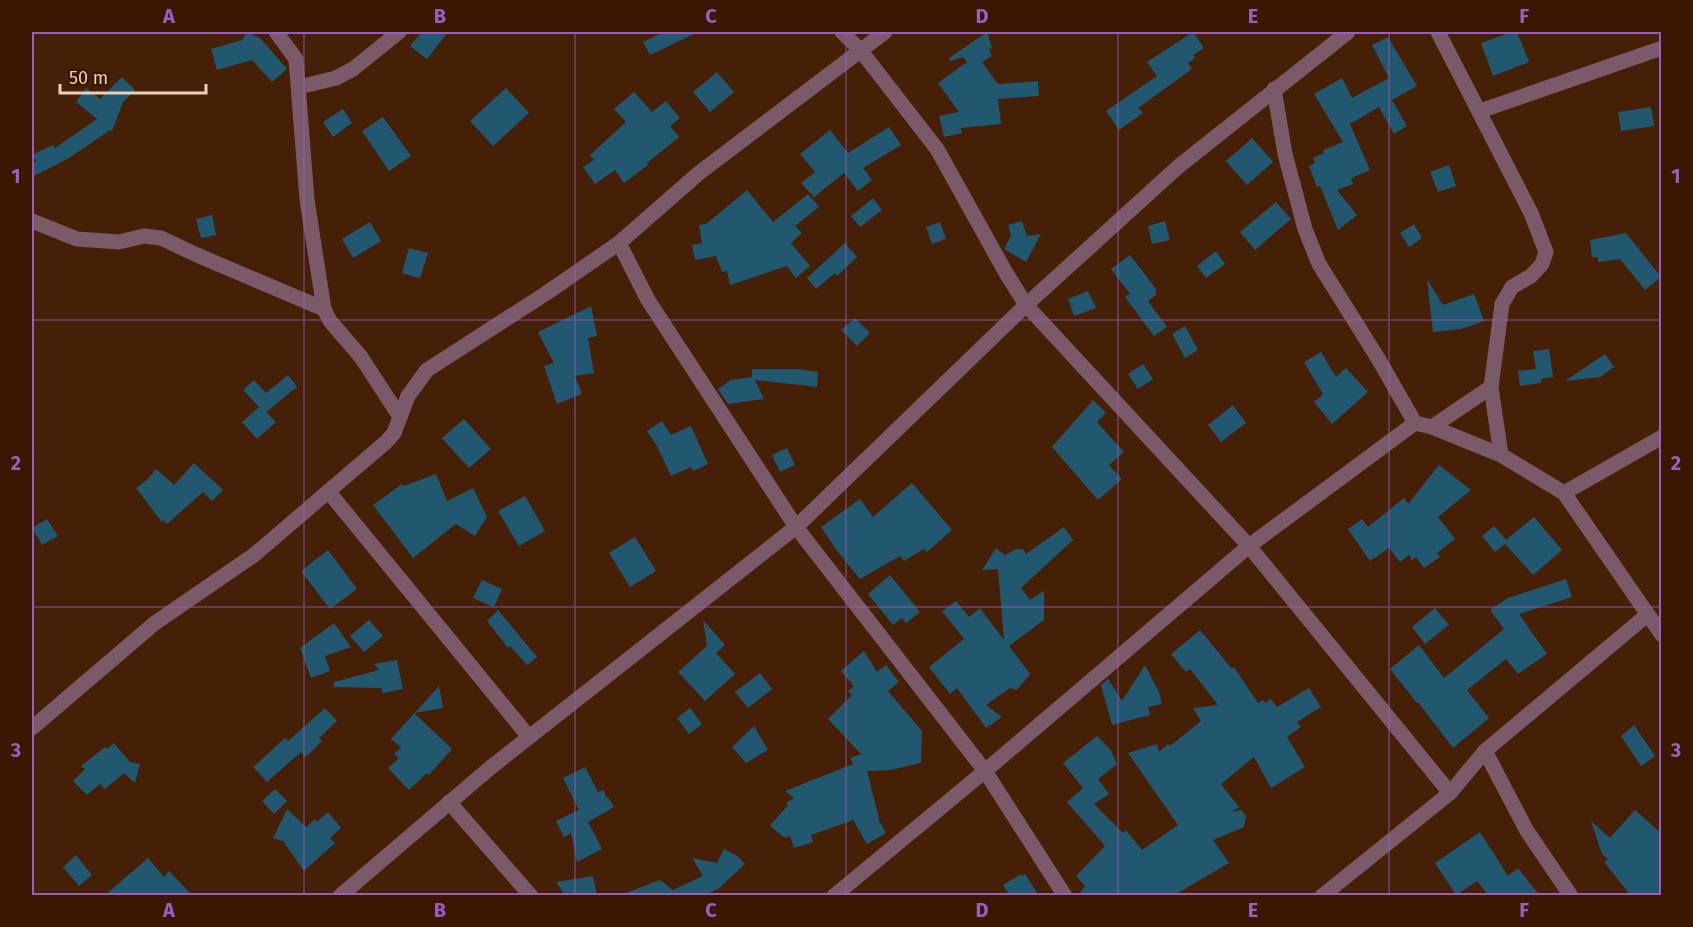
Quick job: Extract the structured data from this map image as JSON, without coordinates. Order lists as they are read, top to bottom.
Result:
{
  "scale_bar": "50 m",
  "grid": {
    "columns": [
      "A",
      "B",
      "C",
      "D",
      "E",
      "F"
    ],
    "rows": ["1", "2", "3"]
  }
}
